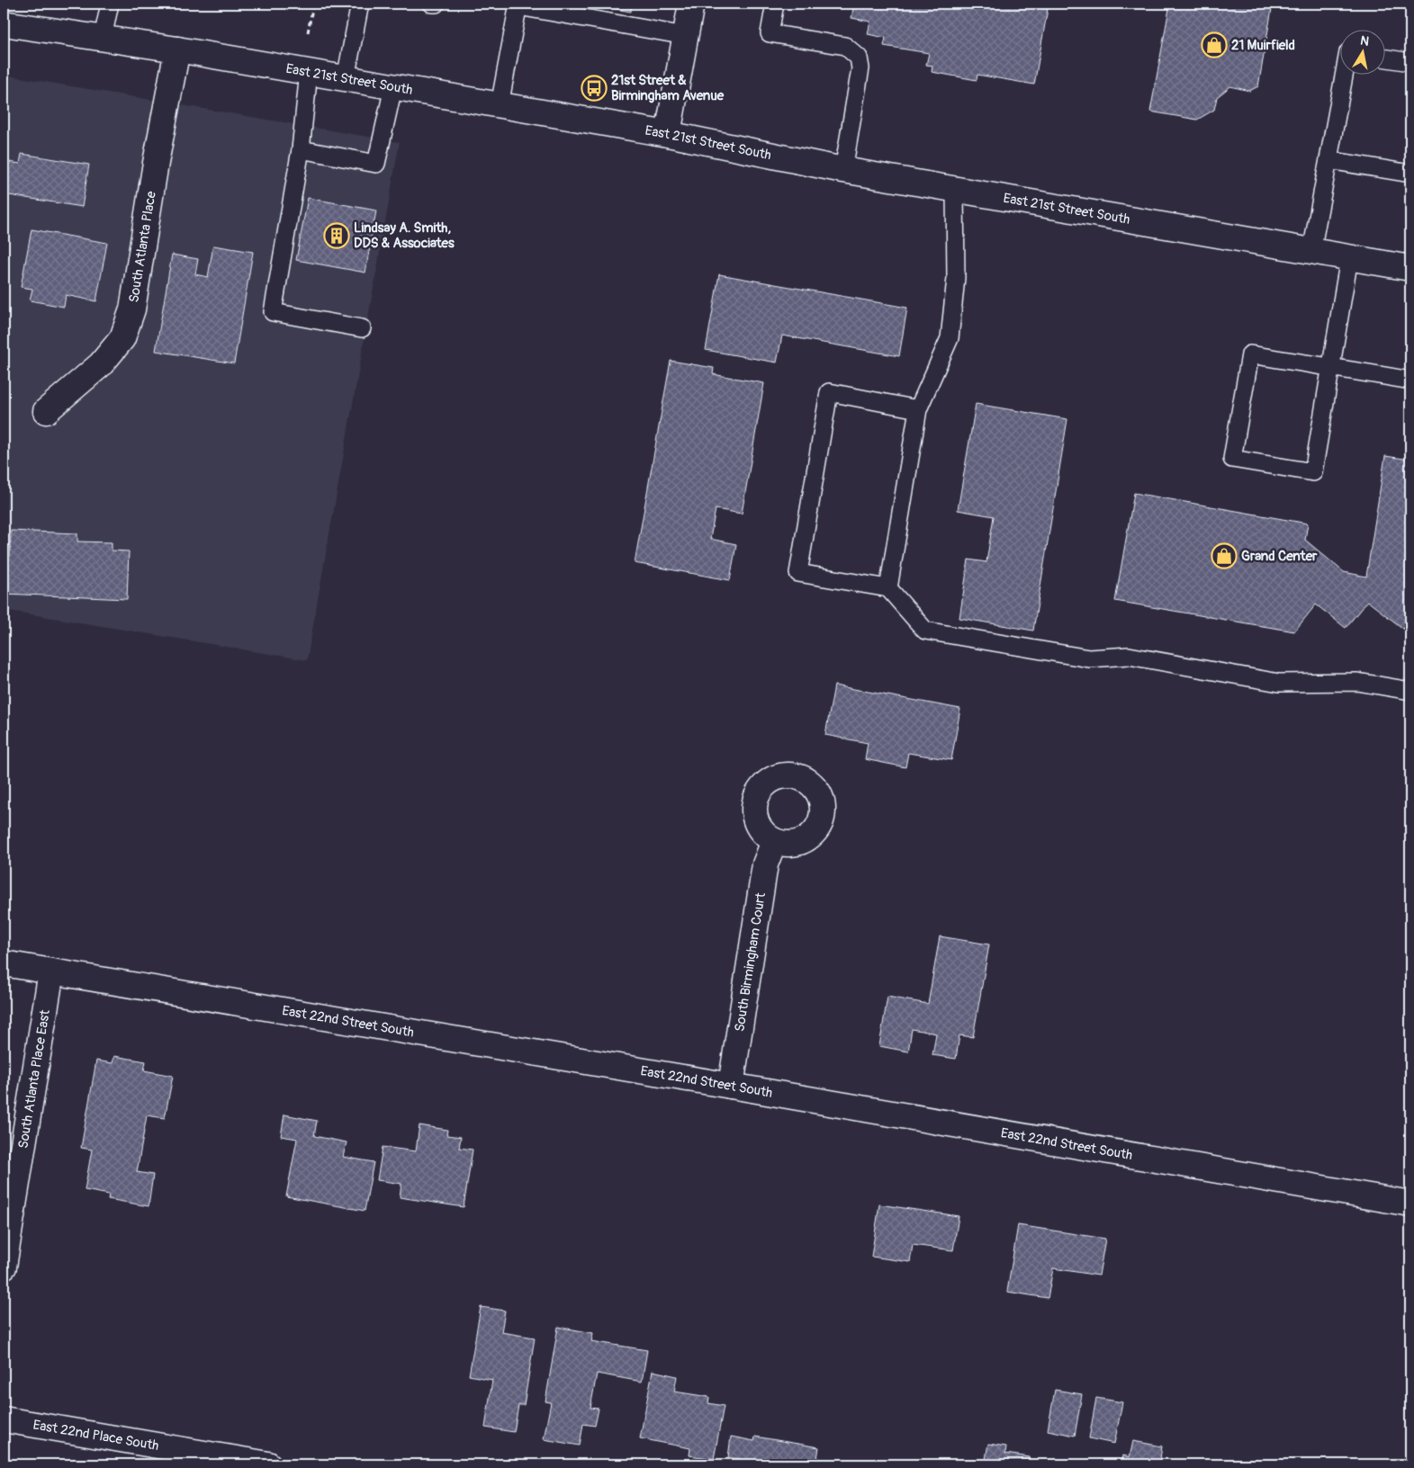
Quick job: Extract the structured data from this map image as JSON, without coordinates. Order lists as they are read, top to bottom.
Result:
{
  "streets": {
    "street": [
      "East 21st Street South",
      "South Atlanta Place",
      "South Birmingham Court",
      "East 22nd Street South",
      "South Atlanta Place East",
      "East 22nd Place South"
    ]
  },
  "crossings": [
    ["East 21st Street South", "South Atlanta Place"],
    ["South Birmingham Court", "East 22nd Street South"],
    ["East 22nd Street South", "South Atlanta Place East"]
  ],
  "places": {
    "shop": ["21 Muirfield", "Grand Center"],
    "bus stop": ["21st Street & Birmingham Avenue"],
    "building": ["Lindsay A. Smith, DDS & Associates"]
  },
  "north": "top"
}
